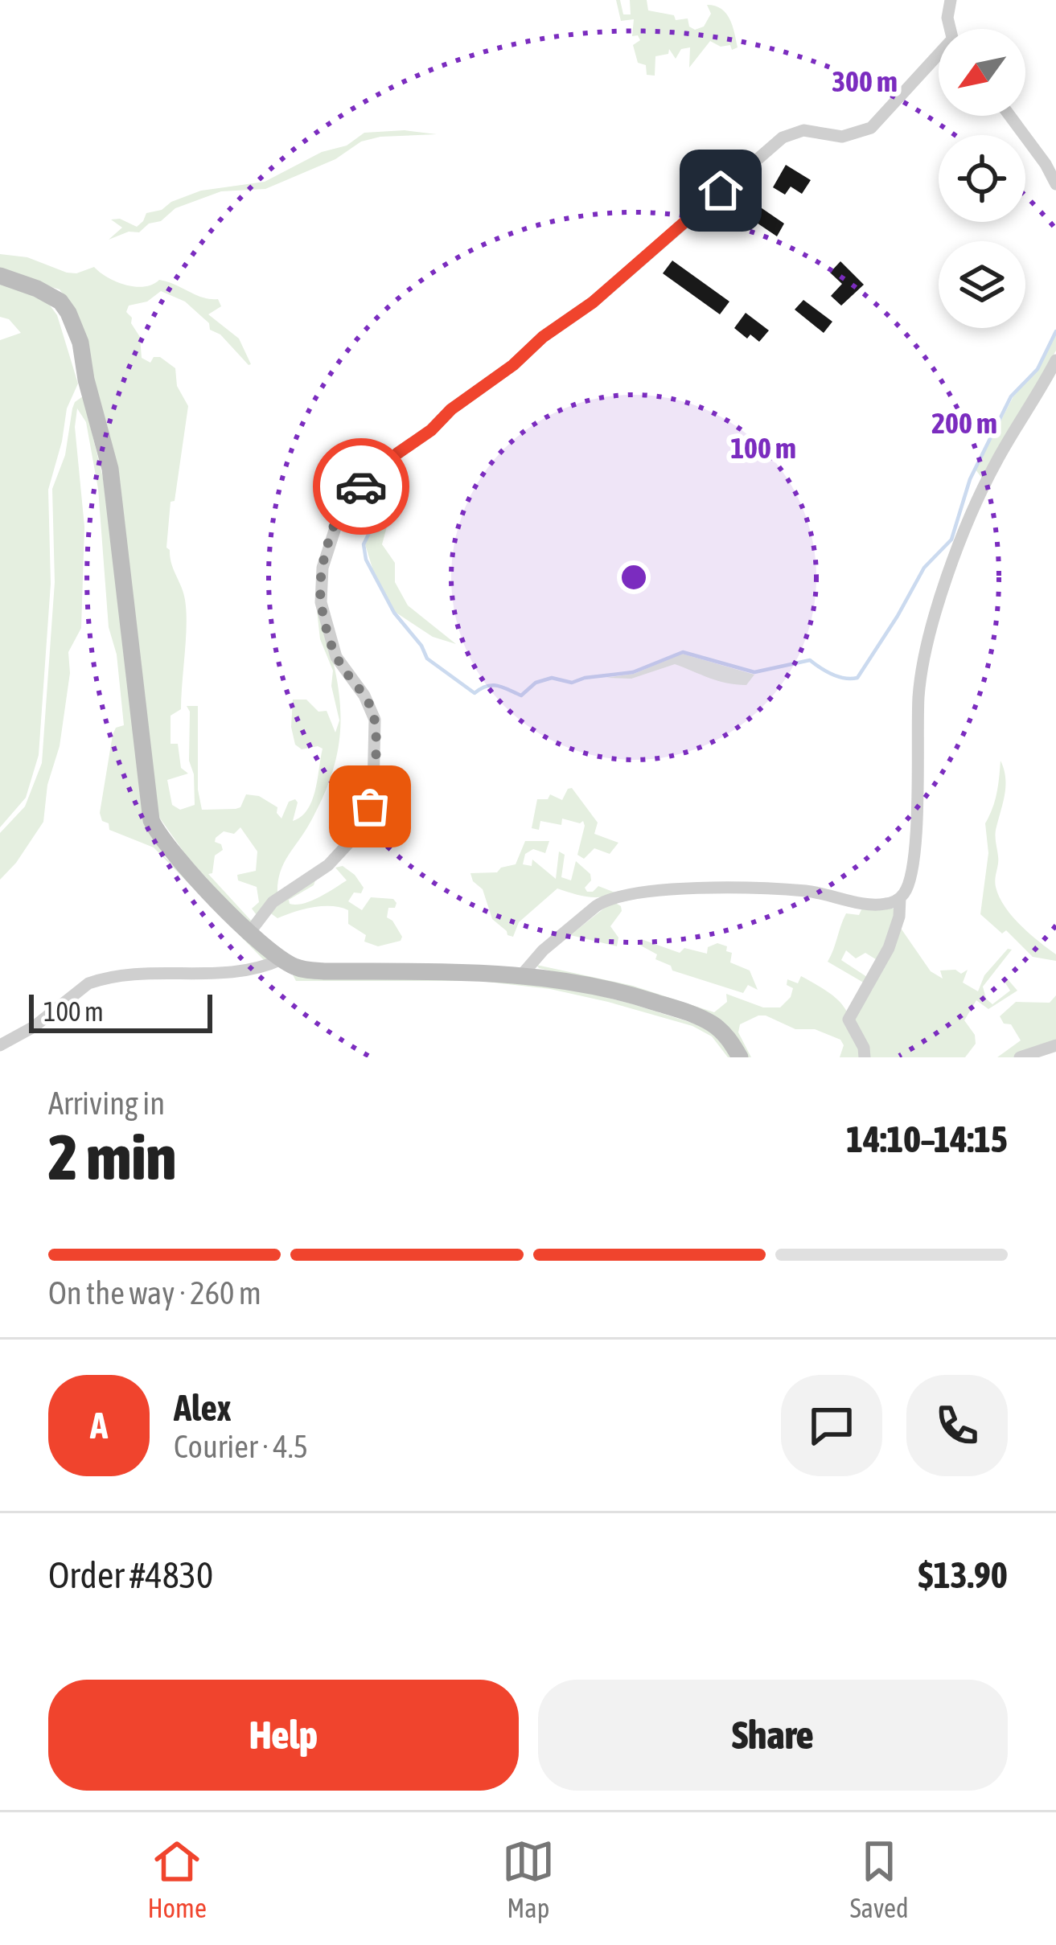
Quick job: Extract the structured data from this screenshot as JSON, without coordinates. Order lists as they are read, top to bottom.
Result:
{
  "scale_bar": "100 m",
  "north": "bottom left",
  "page": {
    "scale": "100 m",
    "heading": ["2 min", "Arriving in", "14:10–14:15"],
    "panel": [
      "Alex",
      "Courier · 4.5",
      "Order #4830",
      "$13.90"
    ],
    "bar": "On the way · 260 m",
    "round": "A",
    "buttons": ["Help", "Share"],
    "tabs": ["Home", "Map", "Saved"]
  },
  "rings": ["300 m", "200 m", "100 m"]
}
